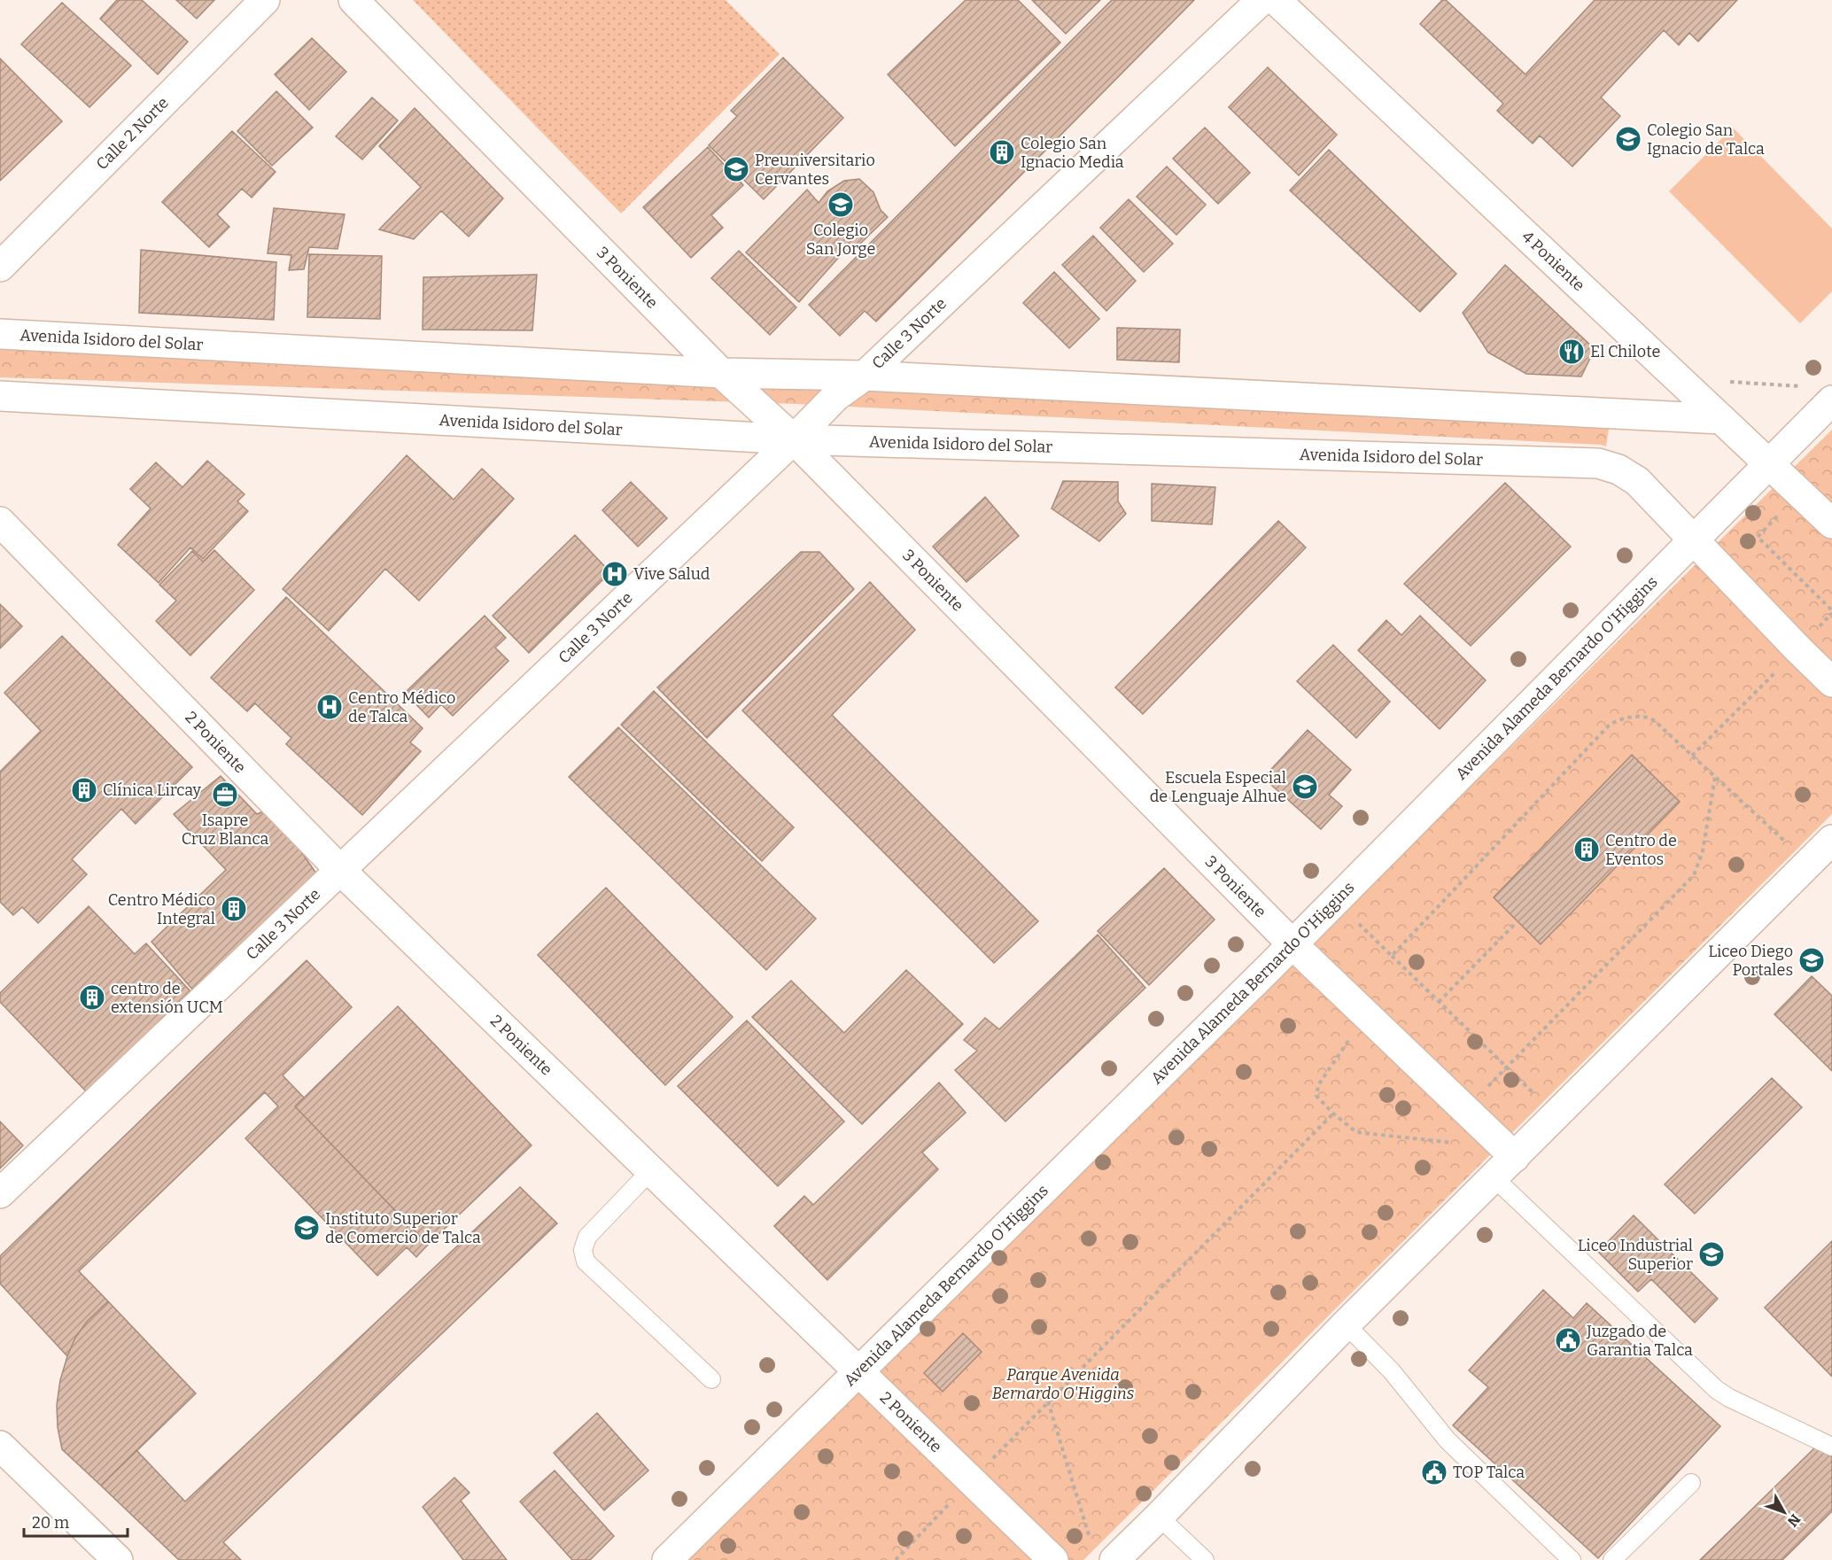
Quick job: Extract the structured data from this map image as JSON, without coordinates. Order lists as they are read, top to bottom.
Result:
{
  "streets": {
    "main road": [
      "Calle 2 Norte",
      "4 Poniente",
      "3 Poniente",
      "Calle 3 Norte",
      "Avenida Isidoro del Solar",
      "Avenida Alameda Bernardo O'Higgins",
      "2 Poniente"
    ]
  },
  "crossings": [
    ["4 Poniente", "Avenida Isidoro del Solar"],
    ["4 Poniente", "Avenida Alameda Bernardo O'Higgins"],
    ["3 Poniente", "Calle 3 Norte"],
    ["3 Poniente", "Avenida Isidoro del Solar"],
    ["3 Poniente", "Avenida Alameda Bernardo O'Higgins"],
    ["Calle 3 Norte", "Avenida Isidoro del Solar"],
    ["Calle 3 Norte", "2 Poniente"],
    ["Avenida Isidoro del Solar", "Avenida Alameda Bernardo O'Higgins"],
    ["Avenida Alameda Bernardo O'Higgins", "2 Poniente"]
  ],
  "parks": ["Parque Avenida Bernardo O'Higgins"],
  "places": {
    "school or university": [
      "Colegio San Ignacio de Talca",
      "Preuniversitario Cervantes",
      "Colegio San Jorge",
      "Escuela Especial de Lenguaje Alhue",
      "Liceo Diego Portales",
      "Instituto Superior de Comercio de Talca",
      "Liceo Industrial Superior"
    ],
    "building": [
      "Colegio San Ignacio Media",
      "Clínica Lircay",
      "Centro de Eventos",
      "Centro Médico Integral",
      "centro de extensión UCM"
    ],
    "restaurant": ["El Chilote"],
    "hospital": ["Vive Salud", "Centro Médico de Talca"],
    "office": ["Isapre Cruz Blanca"],
    "public building": ["Juzgado de Garantia Talca", "TOP Talca"]
  },
  "scale_bar": "20 m",
  "north": "bottom right"
}
